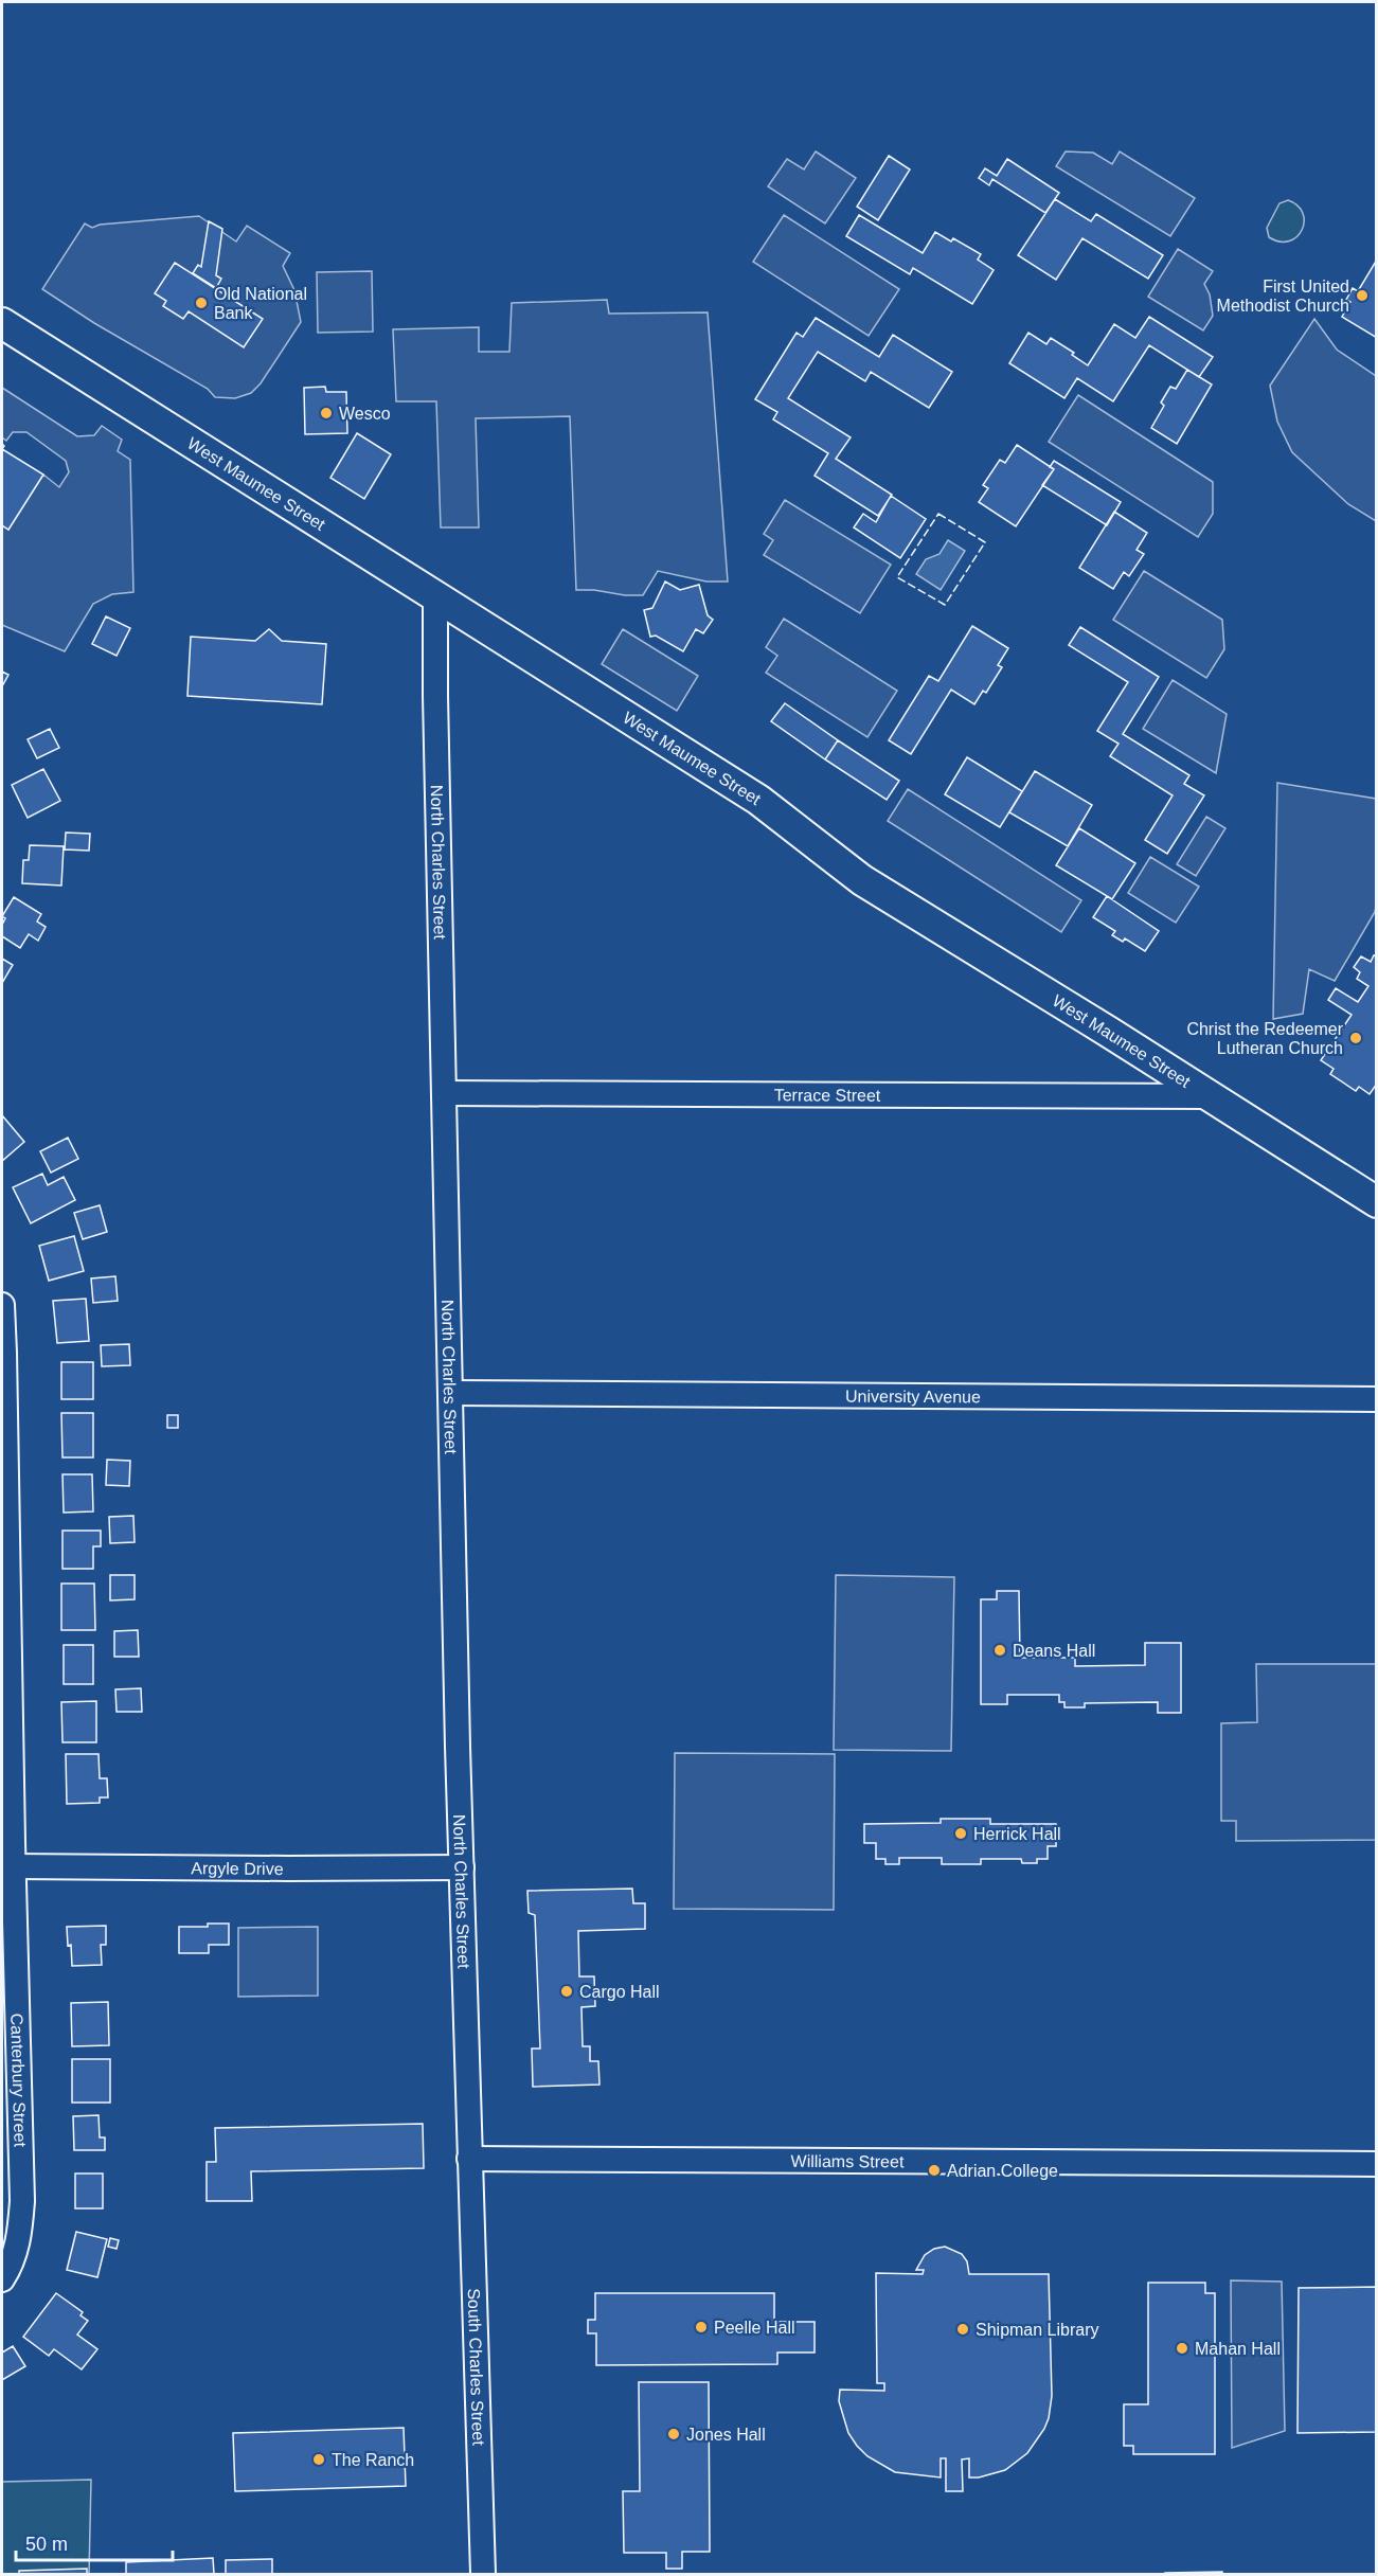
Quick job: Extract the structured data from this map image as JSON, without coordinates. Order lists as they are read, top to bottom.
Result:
{
  "streets": {
    "main road": ["West Maumee Street"],
    "street": [
      "North Charles Street",
      "Terrace Street",
      "University Avenue",
      "Argyle Drive",
      "Canterbury Street",
      "Williams Street",
      "South Charles Street"
    ]
  },
  "crossings": [
    ["West Maumee Street", "North Charles Street"],
    ["West Maumee Street", "Terrace Street"],
    ["North Charles Street", "Terrace Street"],
    ["North Charles Street", "University Avenue"],
    ["North Charles Street", "Argyle Drive"],
    ["North Charles Street", "Williams Street"],
    ["North Charles Street", "South Charles Street"],
    ["Argyle Drive", "Canterbury Street"],
    ["Williams Street", "South Charles Street"]
  ],
  "places": [
    "First United Methodist Church",
    "Old National Bank",
    "Wesco",
    "Christ the Redeemer Lutheran Church",
    "Deans Hall",
    "Herrick Hall",
    "Cargo Hall",
    "Adrian College",
    "Peelle Hall",
    "Shipman Library",
    "Mahan Hall",
    "Jones Hall",
    "The Ranch"
  ],
  "scale_bar": "50 m"
}
